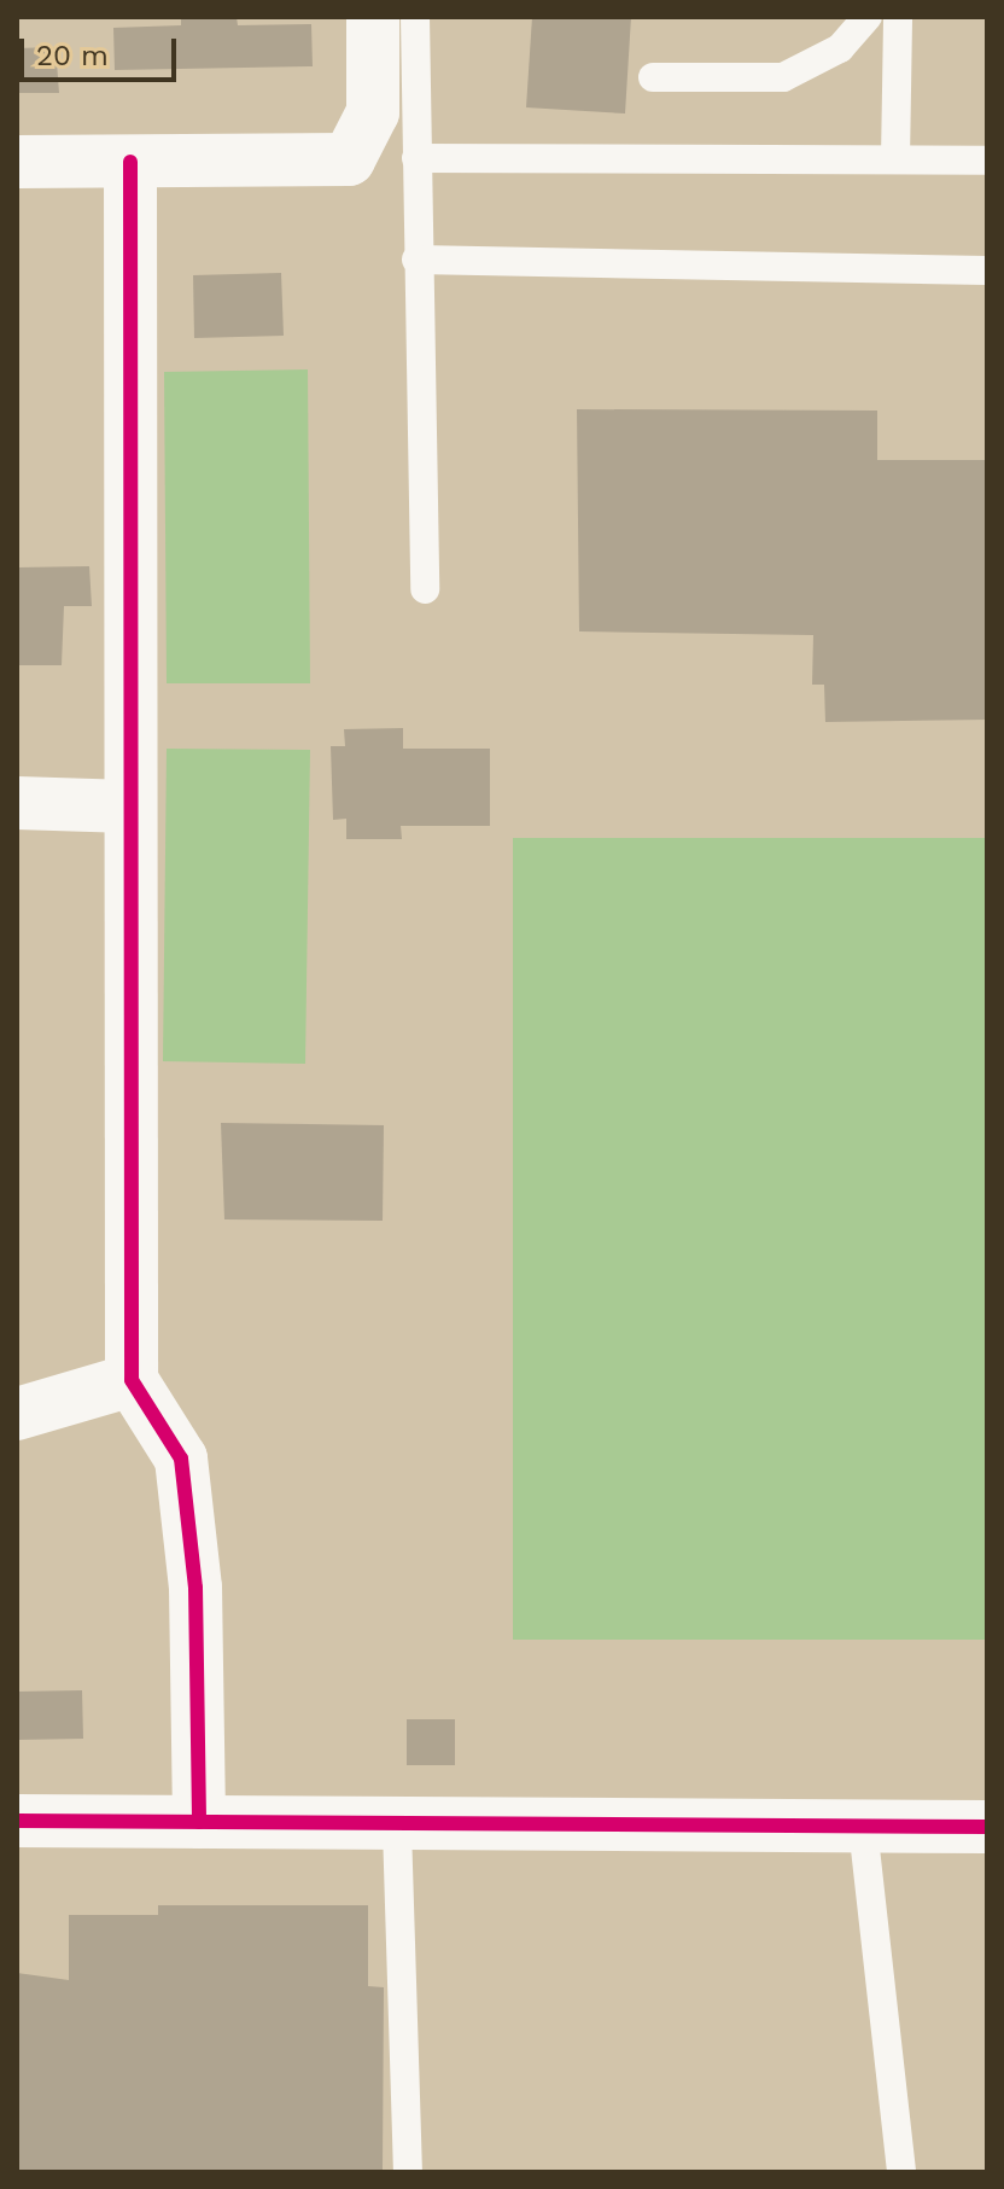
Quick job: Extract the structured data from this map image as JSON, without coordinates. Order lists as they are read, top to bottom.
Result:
{
  "scale_bar": "20 m"
}
